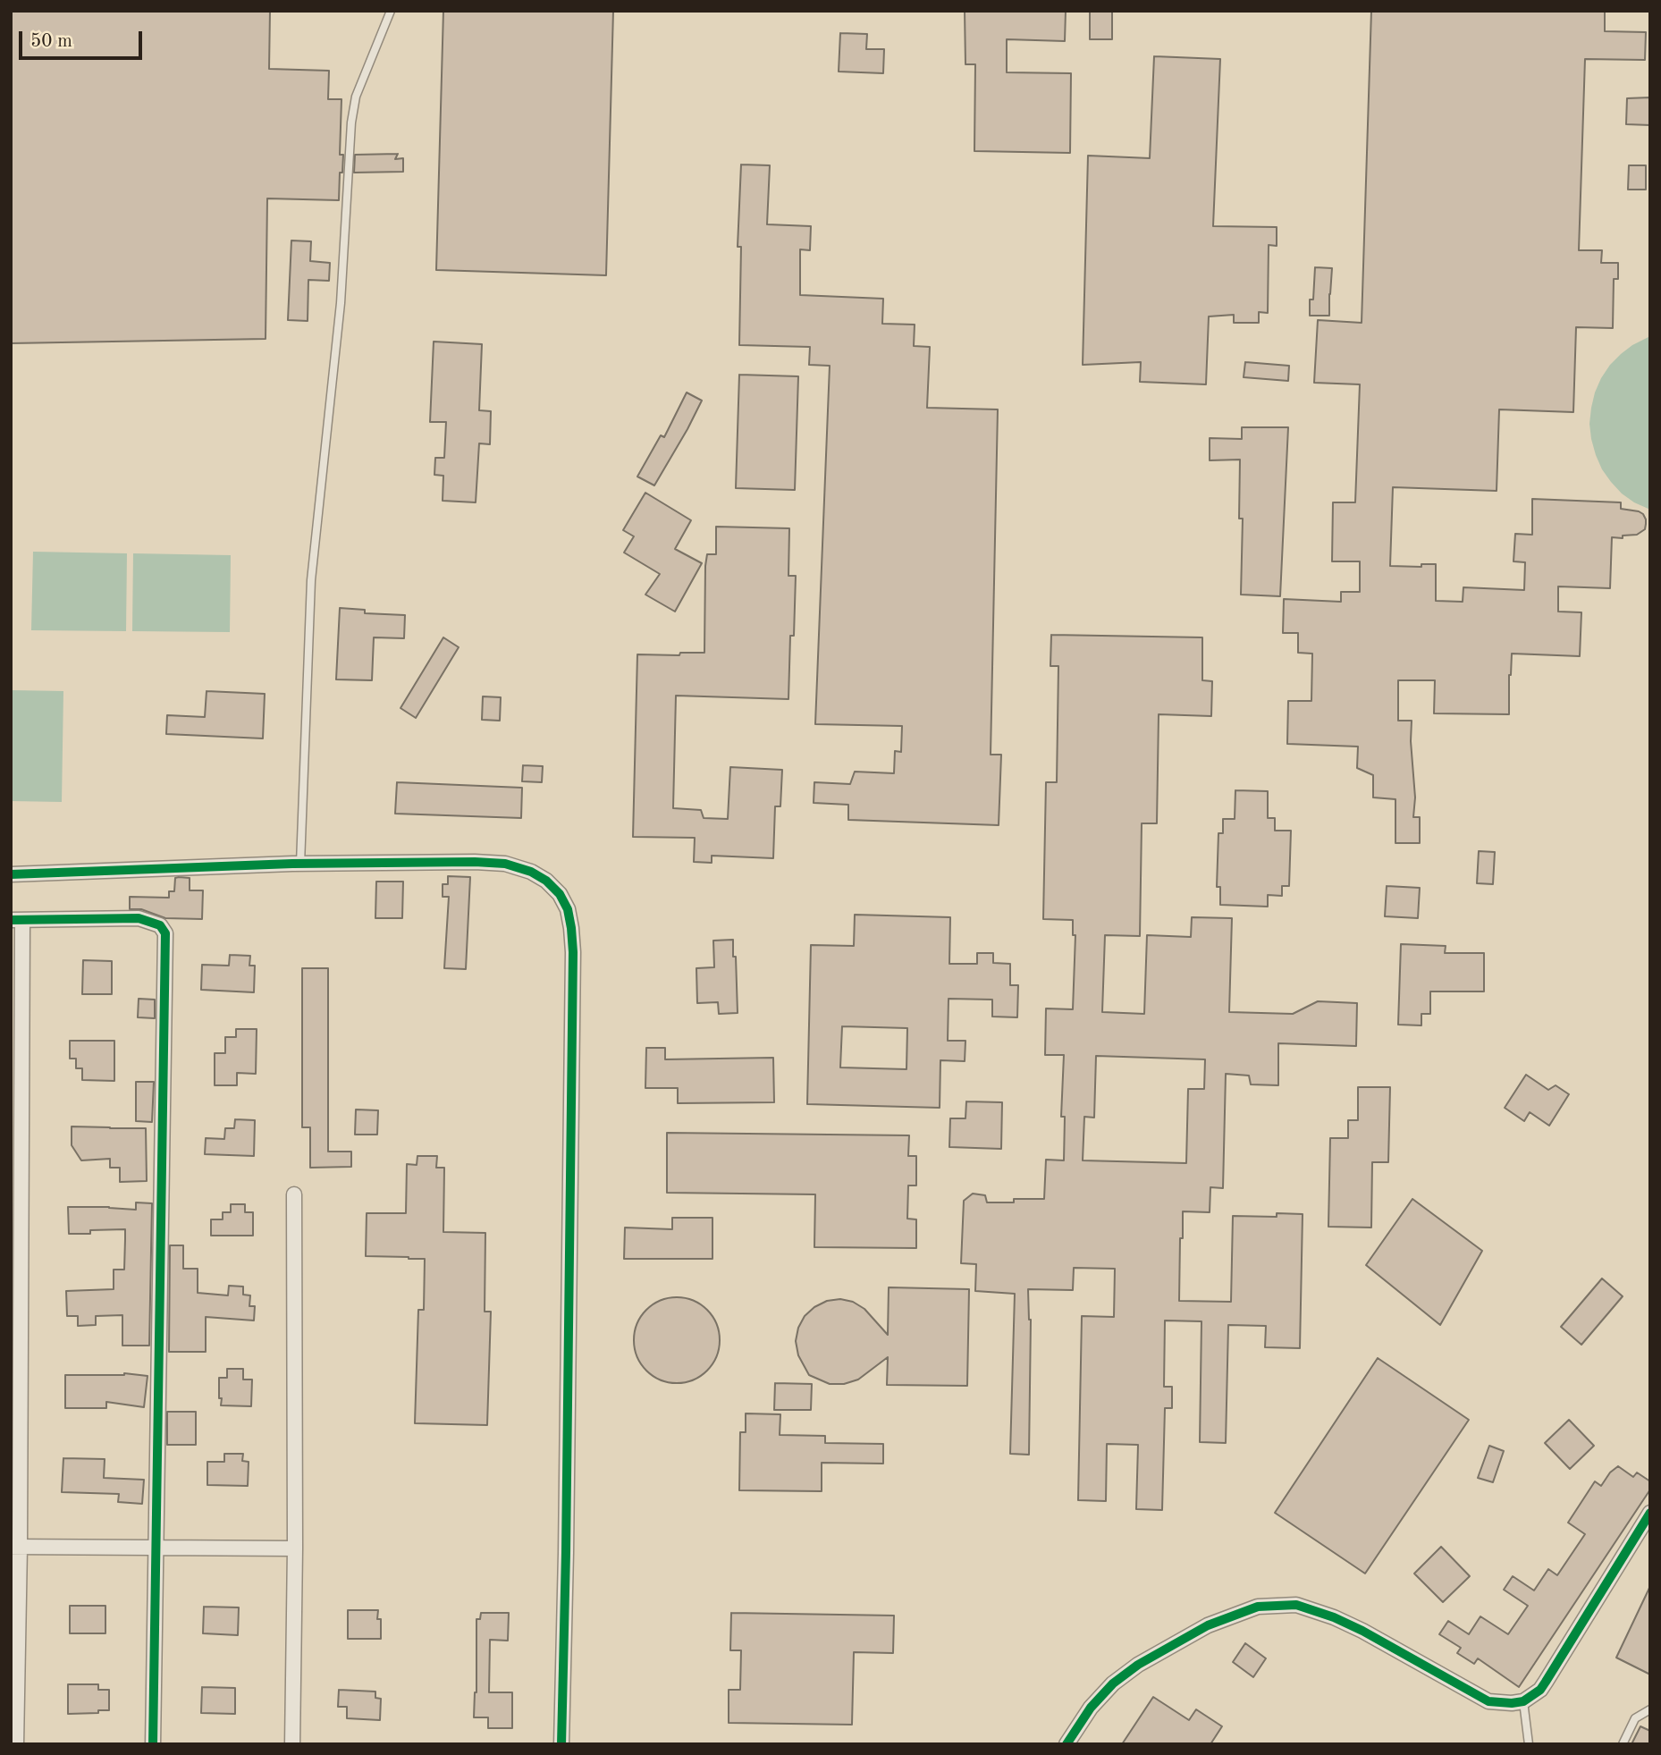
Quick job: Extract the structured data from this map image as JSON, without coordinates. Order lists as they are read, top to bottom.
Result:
{
  "scale_bar": "50 m"
}
